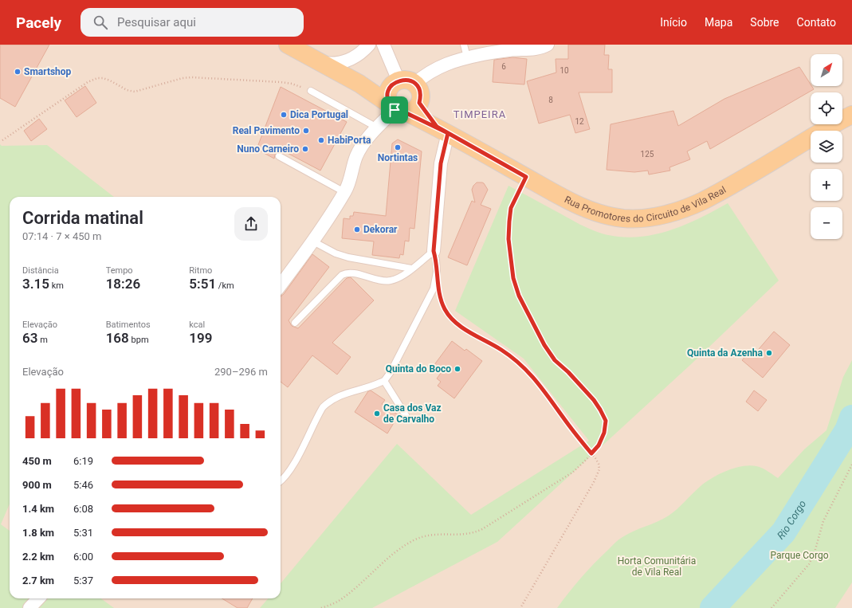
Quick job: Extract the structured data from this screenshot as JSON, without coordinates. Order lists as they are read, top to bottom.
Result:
{
  "streets": {
    "main road": ["Rua Promotores do Circuito de Vila Real"]
  },
  "districts": ["TIMPEIRA"],
  "water": ["Rio Corgo"],
  "parks": ["Parque Corgo", "Horta Comunitária de Vila Real"],
  "places": [
    "Smartshop",
    "Dica Portugal",
    "Real Pavimento",
    "HabiPorta",
    "Nortintas",
    "Nuno Carneiro",
    "Dekorar",
    "Quinta da Azenha",
    "Quinta do Boco",
    "Casa dos Vaz de Carvalho"
  ],
  "house_numbers": [
    "6",
    "10",
    "8",
    "12",
    "125"
  ],
  "north": "top right",
  "page": {
    "header": "Pacely",
    "search": "Pesquisar aqui",
    "nav": [
      "Início",
      "Mapa",
      "Sobre",
      "Contato"
    ],
    "map_buttons": ["+", "−"],
    "heading": ["Corrida matinal", "07:14 · 7 × 450 m"],
    "stats": [
      ["Distância", "3.15 km"],
      ["Tempo", "18:26"],
      ["Ritmo", "5:51 /km"],
      ["Elevação", "63 m"],
      ["Batimentos", "168 bpm"],
      ["kcal", "199"]
    ],
    "chart": ["Elevação", "290–296 m"],
    "list": [
      {
        "name": "450 m",
        "note": "6:19"
      },
      {
        "name": "900 m",
        "note": "5:46"
      },
      {
        "name": "1.4 km",
        "note": "6:08"
      },
      {
        "name": "1.8 km",
        "note": "5:31"
      },
      {
        "name": "2.2 km",
        "note": "6:00"
      },
      {
        "name": "2.7 km",
        "note": "5:37"
      }
    ]
  }
}
